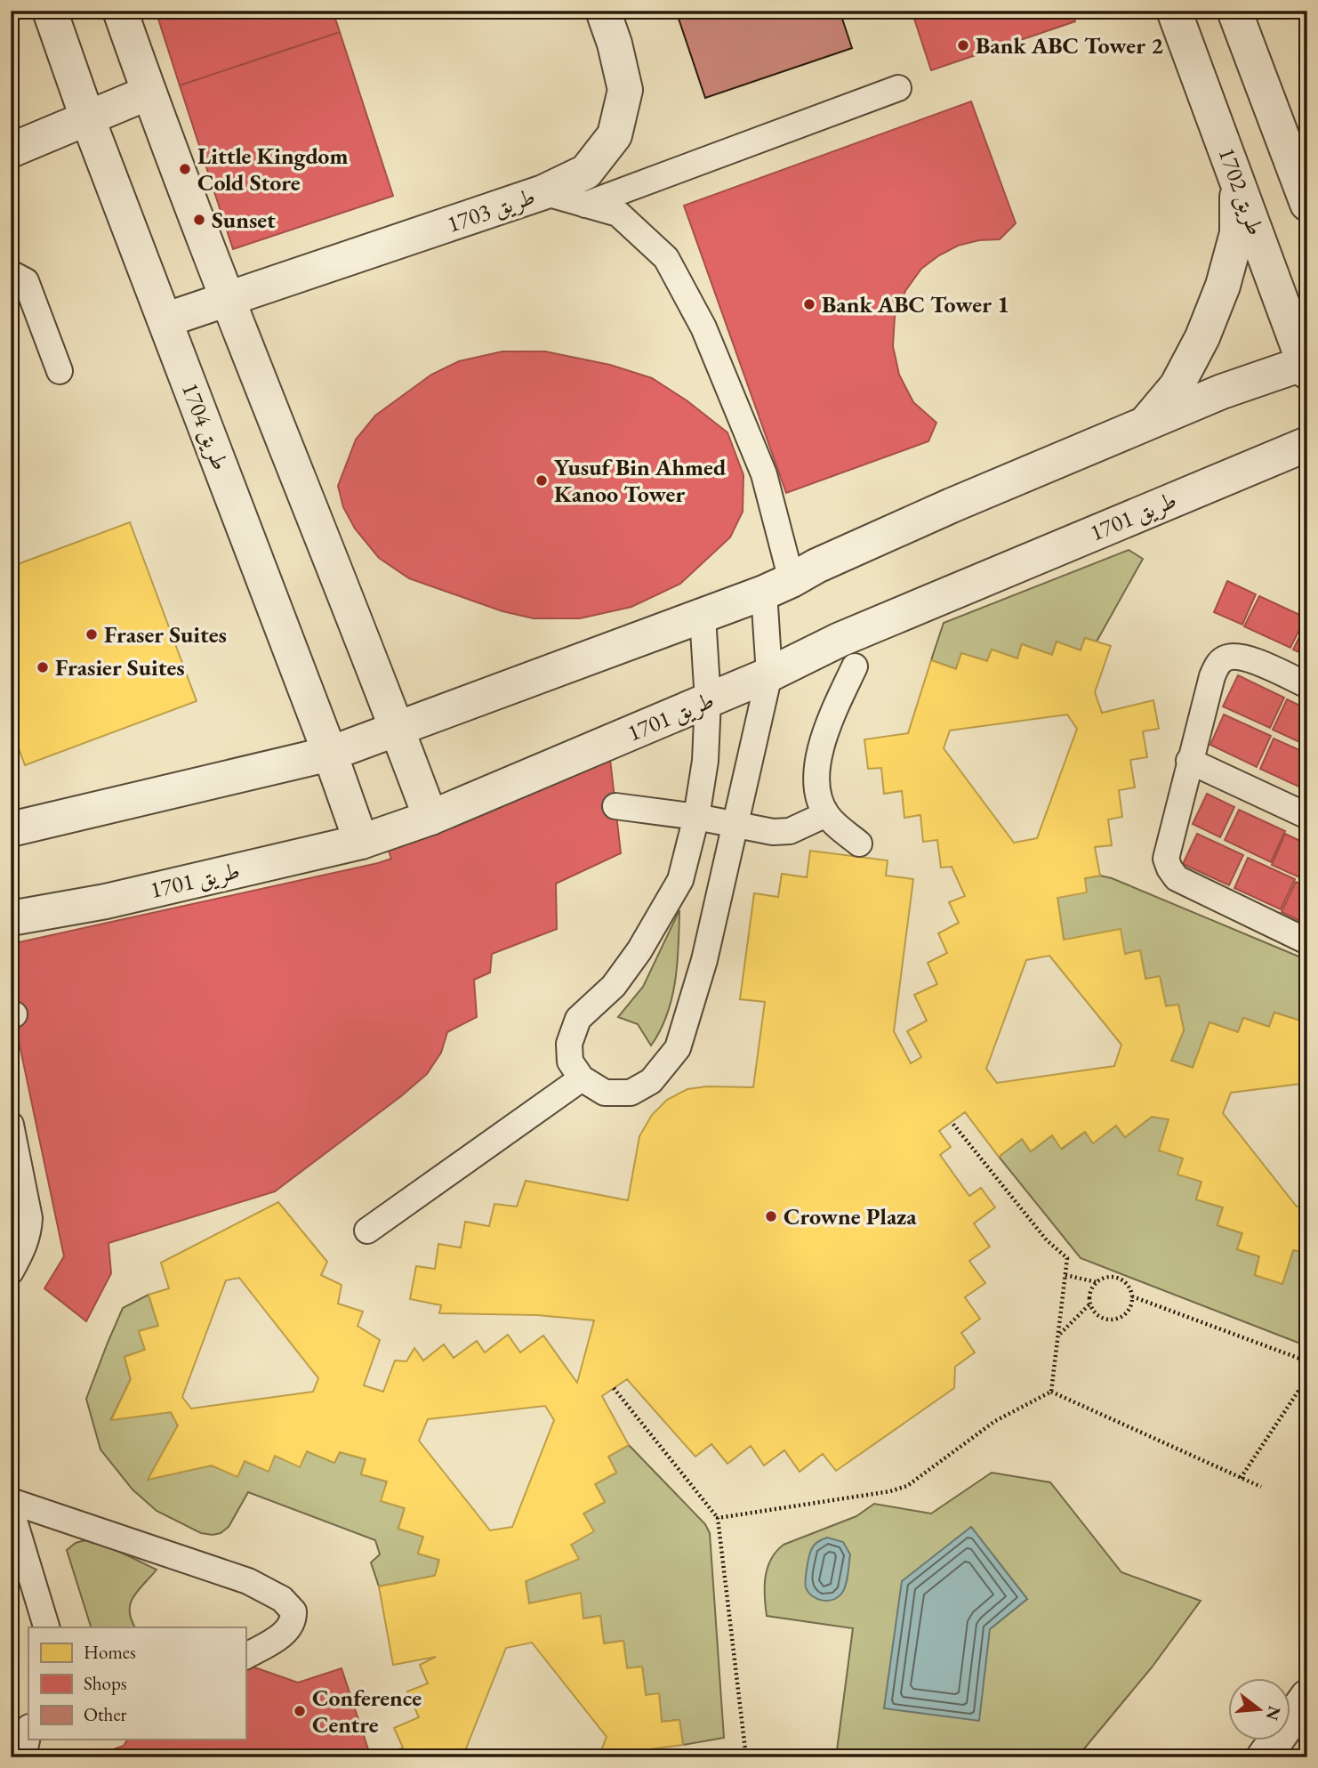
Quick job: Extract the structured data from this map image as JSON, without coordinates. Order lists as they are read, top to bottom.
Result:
{
  "streets": {
    "street": [
      "طريق 1702",
      "طريق 1703",
      "طريق 1704",
      "طريق 1701"
    ]
  },
  "crossings": [
    ["طريق 1703", "طريق 1704"],
    ["طريق 1704", "طريق 1701"]
  ],
  "places": [
    "Bank ABC Tower 2",
    "Little Kingdom Cold Store",
    "Sunset",
    "Bank ABC Tower 1",
    "Yusuf Bin Ahmed Kanoo Tower",
    "Fraser Suites",
    "Frasier Suites",
    "Crowne Plaza",
    "Conference Centre"
  ],
  "legend": ["Homes", "Shops", "Other"],
  "north": "right"
}
